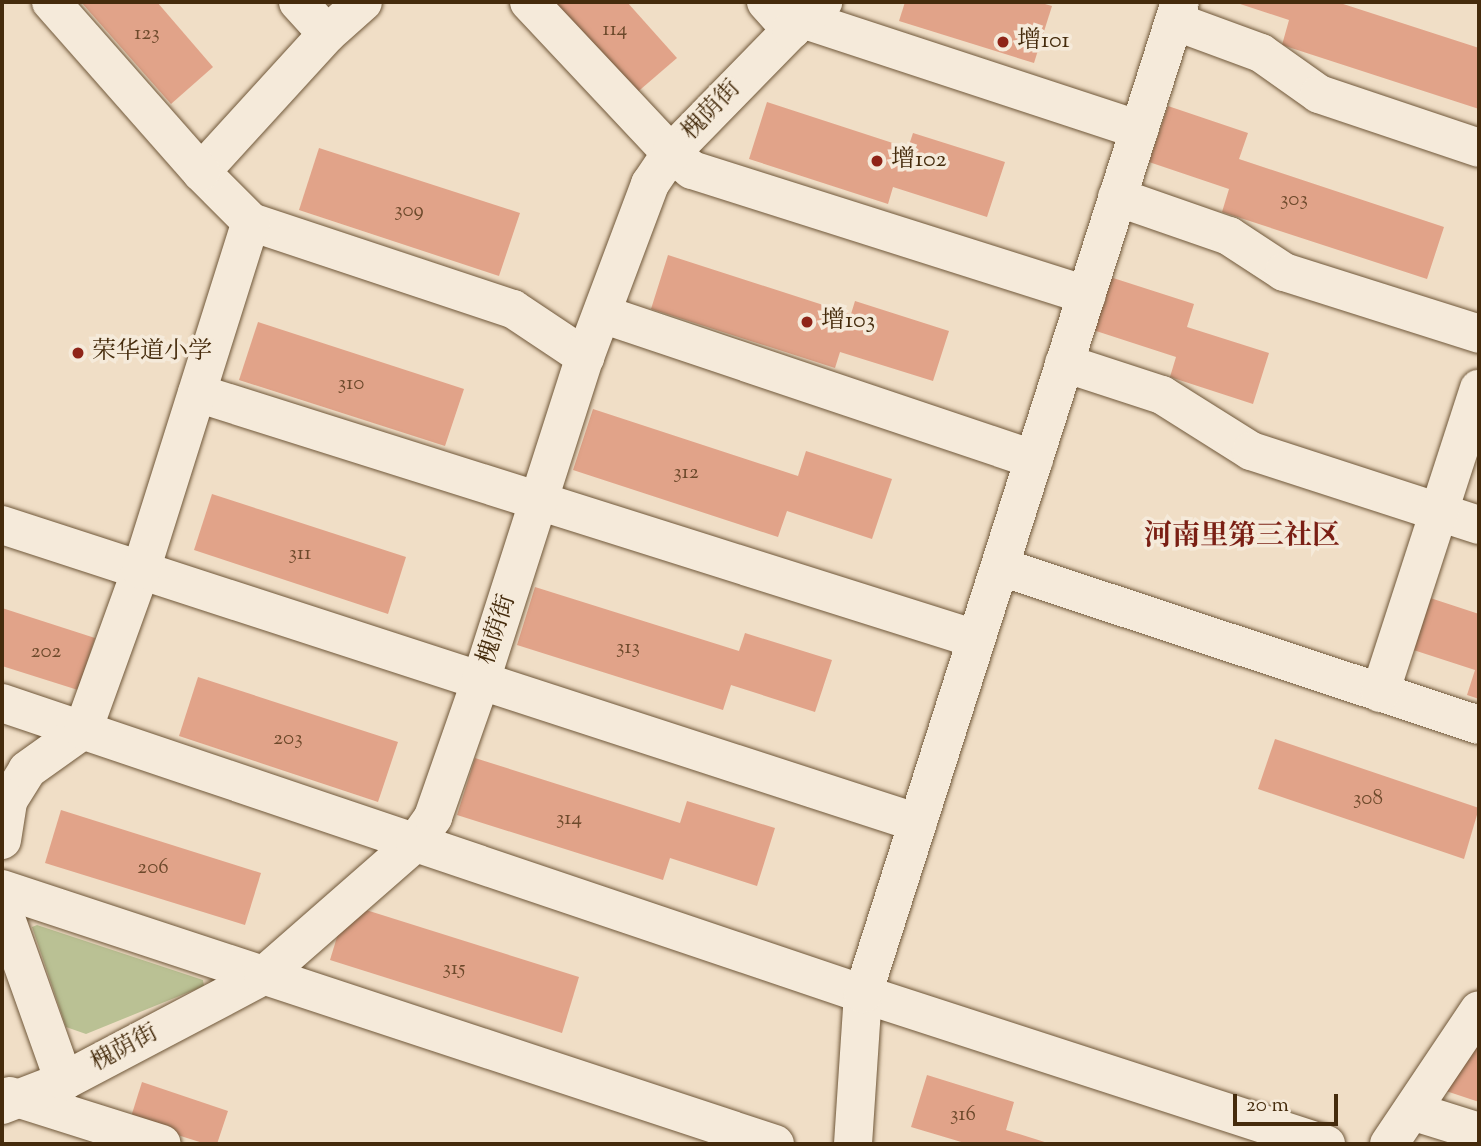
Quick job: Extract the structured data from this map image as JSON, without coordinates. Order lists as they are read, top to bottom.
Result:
{
  "streets": {
    "street": ["槐荫街"]
  },
  "districts": ["河南里第三社区"],
  "places": [
    "增101",
    "增102",
    "增103",
    "荣华道小学"
  ],
  "house_numbers": [
    "114",
    "123",
    "303",
    "309",
    "310",
    "312",
    "311",
    "313",
    "202",
    "203",
    "308",
    "314",
    "206",
    "315",
    "316"
  ],
  "scale_bar": "20 m"
}
